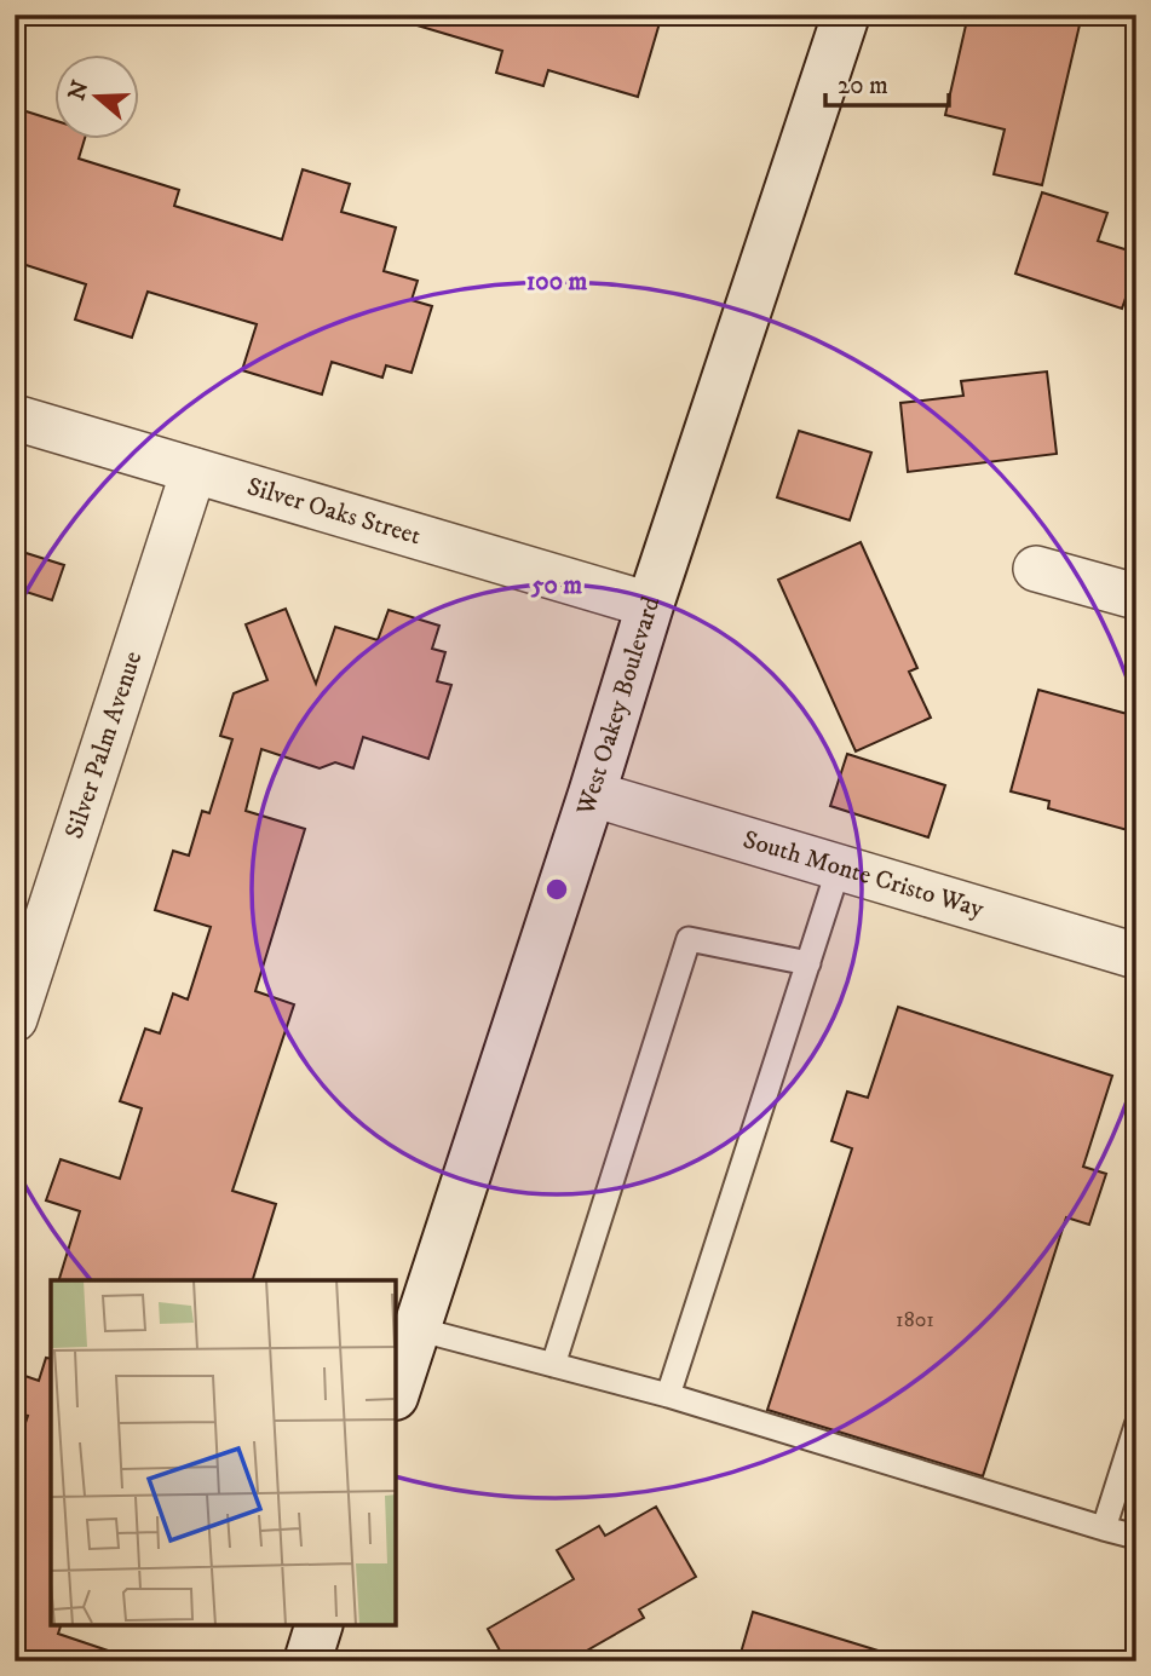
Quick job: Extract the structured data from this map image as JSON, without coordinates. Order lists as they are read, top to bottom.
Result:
{
  "streets": {
    "main road": ["West Oakey Boulevard"],
    "street": ["Silver Oaks Street", "Silver Palm Avenue", "South Monte Cristo Way"]
  },
  "crossings": [
    ["Silver Oaks Street", "West Oakey Boulevard"],
    ["Silver Oaks Street", "Silver Palm Avenue"],
    ["West Oakey Boulevard", "South Monte Cristo Way"]
  ],
  "house_numbers": ["1801"],
  "scale_bar": "20 m",
  "north": "left",
  "rings": ["100 m", "50 m"]
}
